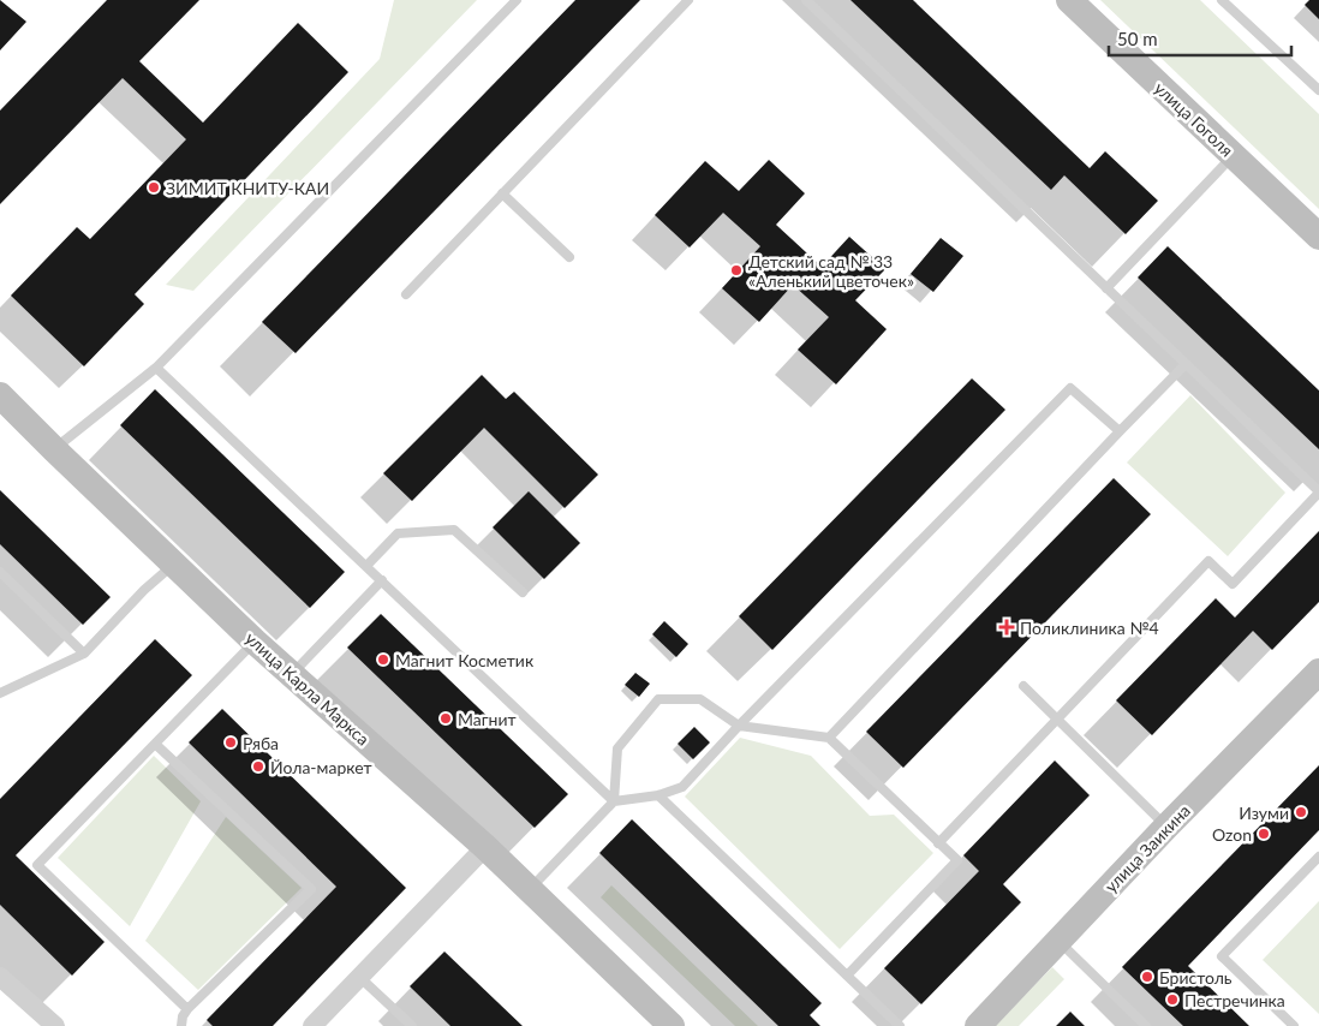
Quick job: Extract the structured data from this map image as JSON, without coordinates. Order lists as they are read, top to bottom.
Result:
{
  "streets": {
    "street": ["улица Гоголя", "улица Карла Маркса", "улица Заикина"]
  },
  "places": {
    "other": [
      "ЗИМИТ КНИТУ-КАИ",
      "Детский сад № 33 «Аленький цветочек»",
      "Магнит Косметик",
      "Магнит",
      "Ряба",
      "Йола-маркет",
      "Изуми",
      "Ozon",
      "Бристоль",
      "Пестречинка"
    ],
    "health": ["Поликлиника №4"]
  },
  "scale_bar": "50 m"
}
